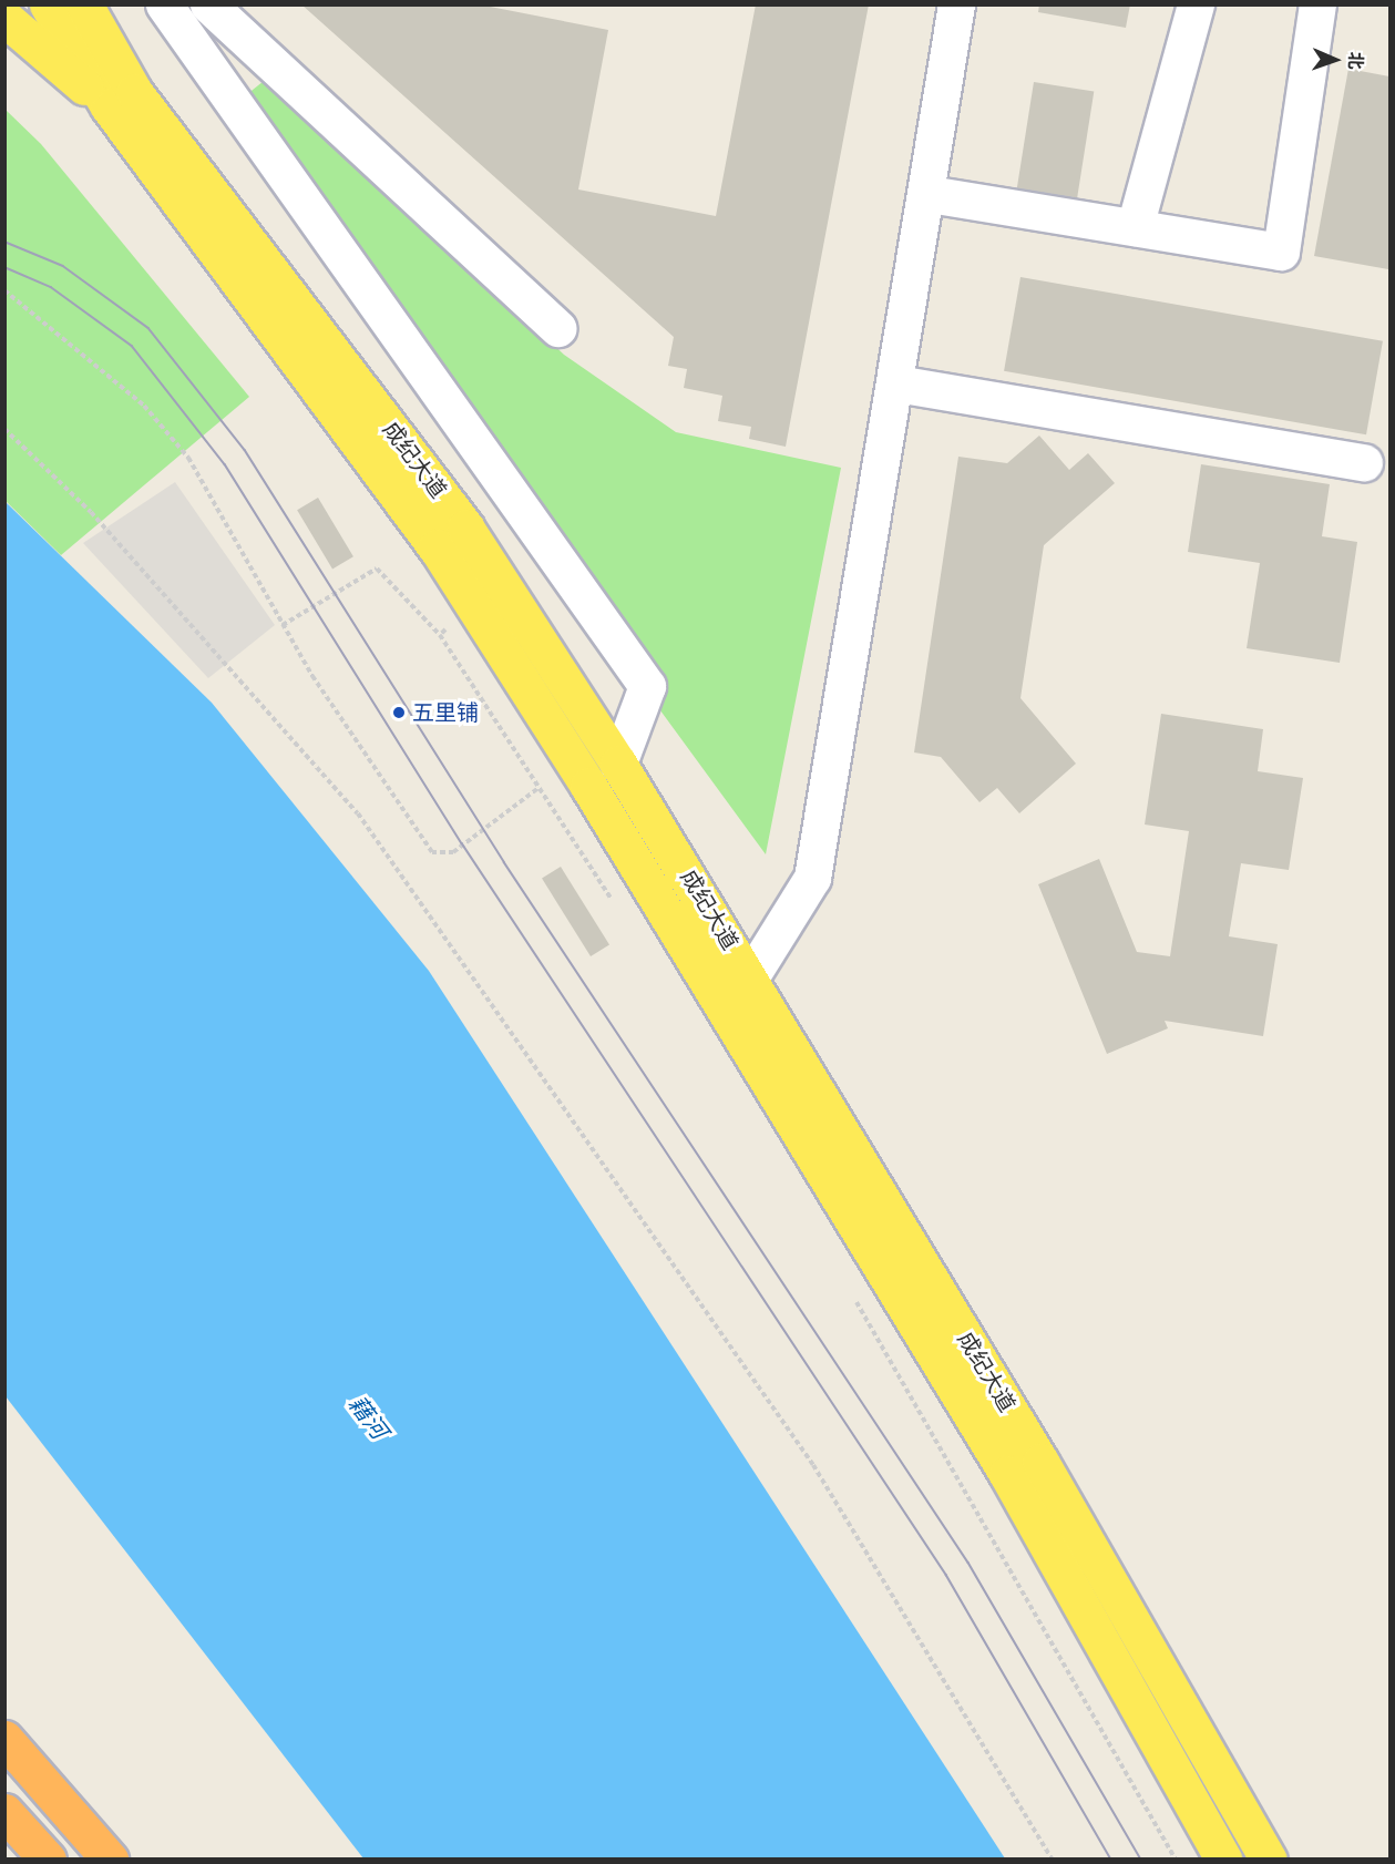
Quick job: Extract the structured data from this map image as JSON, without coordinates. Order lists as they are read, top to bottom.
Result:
{
  "streets": {
    "main road": ["成纪大道"]
  },
  "water": ["藉河"],
  "places": ["五里铺"],
  "north": "right"
}
